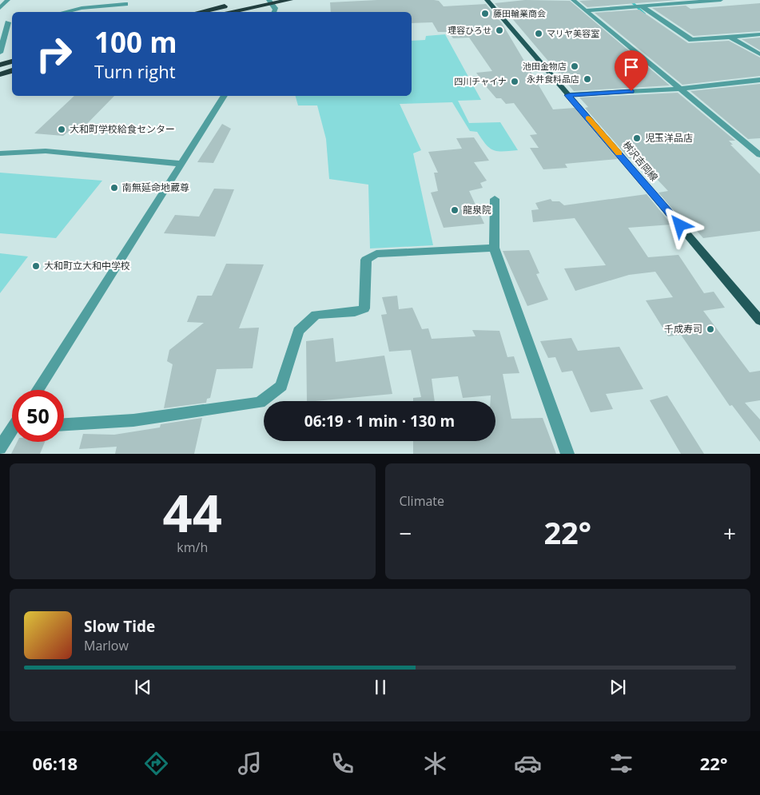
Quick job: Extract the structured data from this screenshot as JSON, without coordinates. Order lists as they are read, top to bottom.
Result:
{
  "streets": {
    "main road": ["桝沢吉岡線"]
  },
  "places": [
    "藤田輪業商会",
    "理容ひろせ",
    "マリヤ美容室",
    "池田金物店",
    "永井食料品店",
    "四川チャイナ",
    "大和町学校給食センター",
    "児玉洋品店",
    "南無延命地蔵尊",
    "龍泉院",
    "大和町立大和中学校",
    "千成寿司"
  ],
  "page": {
    "turn": ["100 m", "Turn right"],
    "limit": "50",
    "trip": "06:19 · 1 min · 130 m",
    "tile": [
      ["44", "km/h"],
      "Climate"
    ],
    "heat": ["−", "22°", "+"],
    "song": ["Slow Tide", "Marlow"],
    "tabs": ["06:18", "22°"]
  }
}
